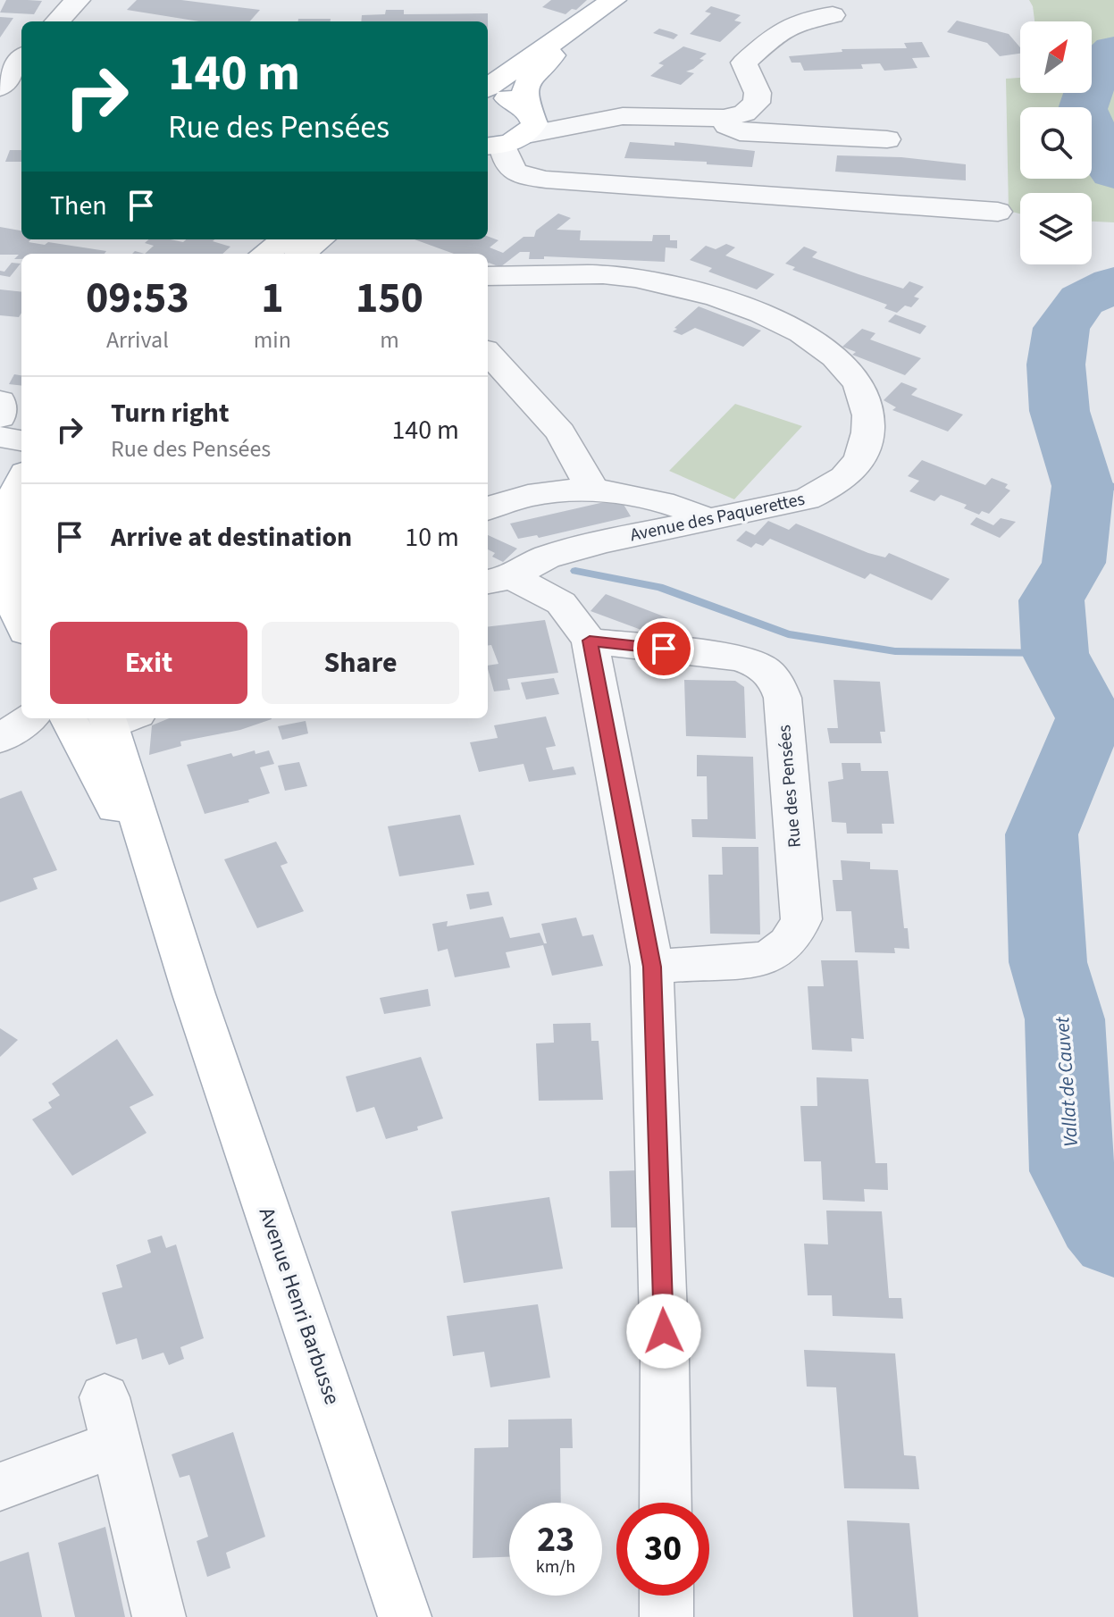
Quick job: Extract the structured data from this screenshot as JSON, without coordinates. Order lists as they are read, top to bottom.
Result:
{
  "streets": {
    "main road": ["Avenue Henri Barbusse"],
    "street": ["Avenue des Paquerettes", "Rue des Pensées"]
  },
  "water": ["Vallat de Cauvet"],
  "north": "top right",
  "page": {
    "turn": ["140 m", "Rue des Pensées"],
    "then": "Then",
    "eta": [
      "09:53",
      "Arrival",
      "1",
      "min",
      "150",
      "m"
    ],
    "list": [
      {
        "name": "Turn right",
        "note": "Rue des Pensées",
        "value": "140 m"
      },
      {
        "name": "Arrive at destination",
        "value": "10 m"
      }
    ],
    "buttons": ["Exit", "Share"],
    "speed": "23 km/h",
    "limit": "30"
  }
}
